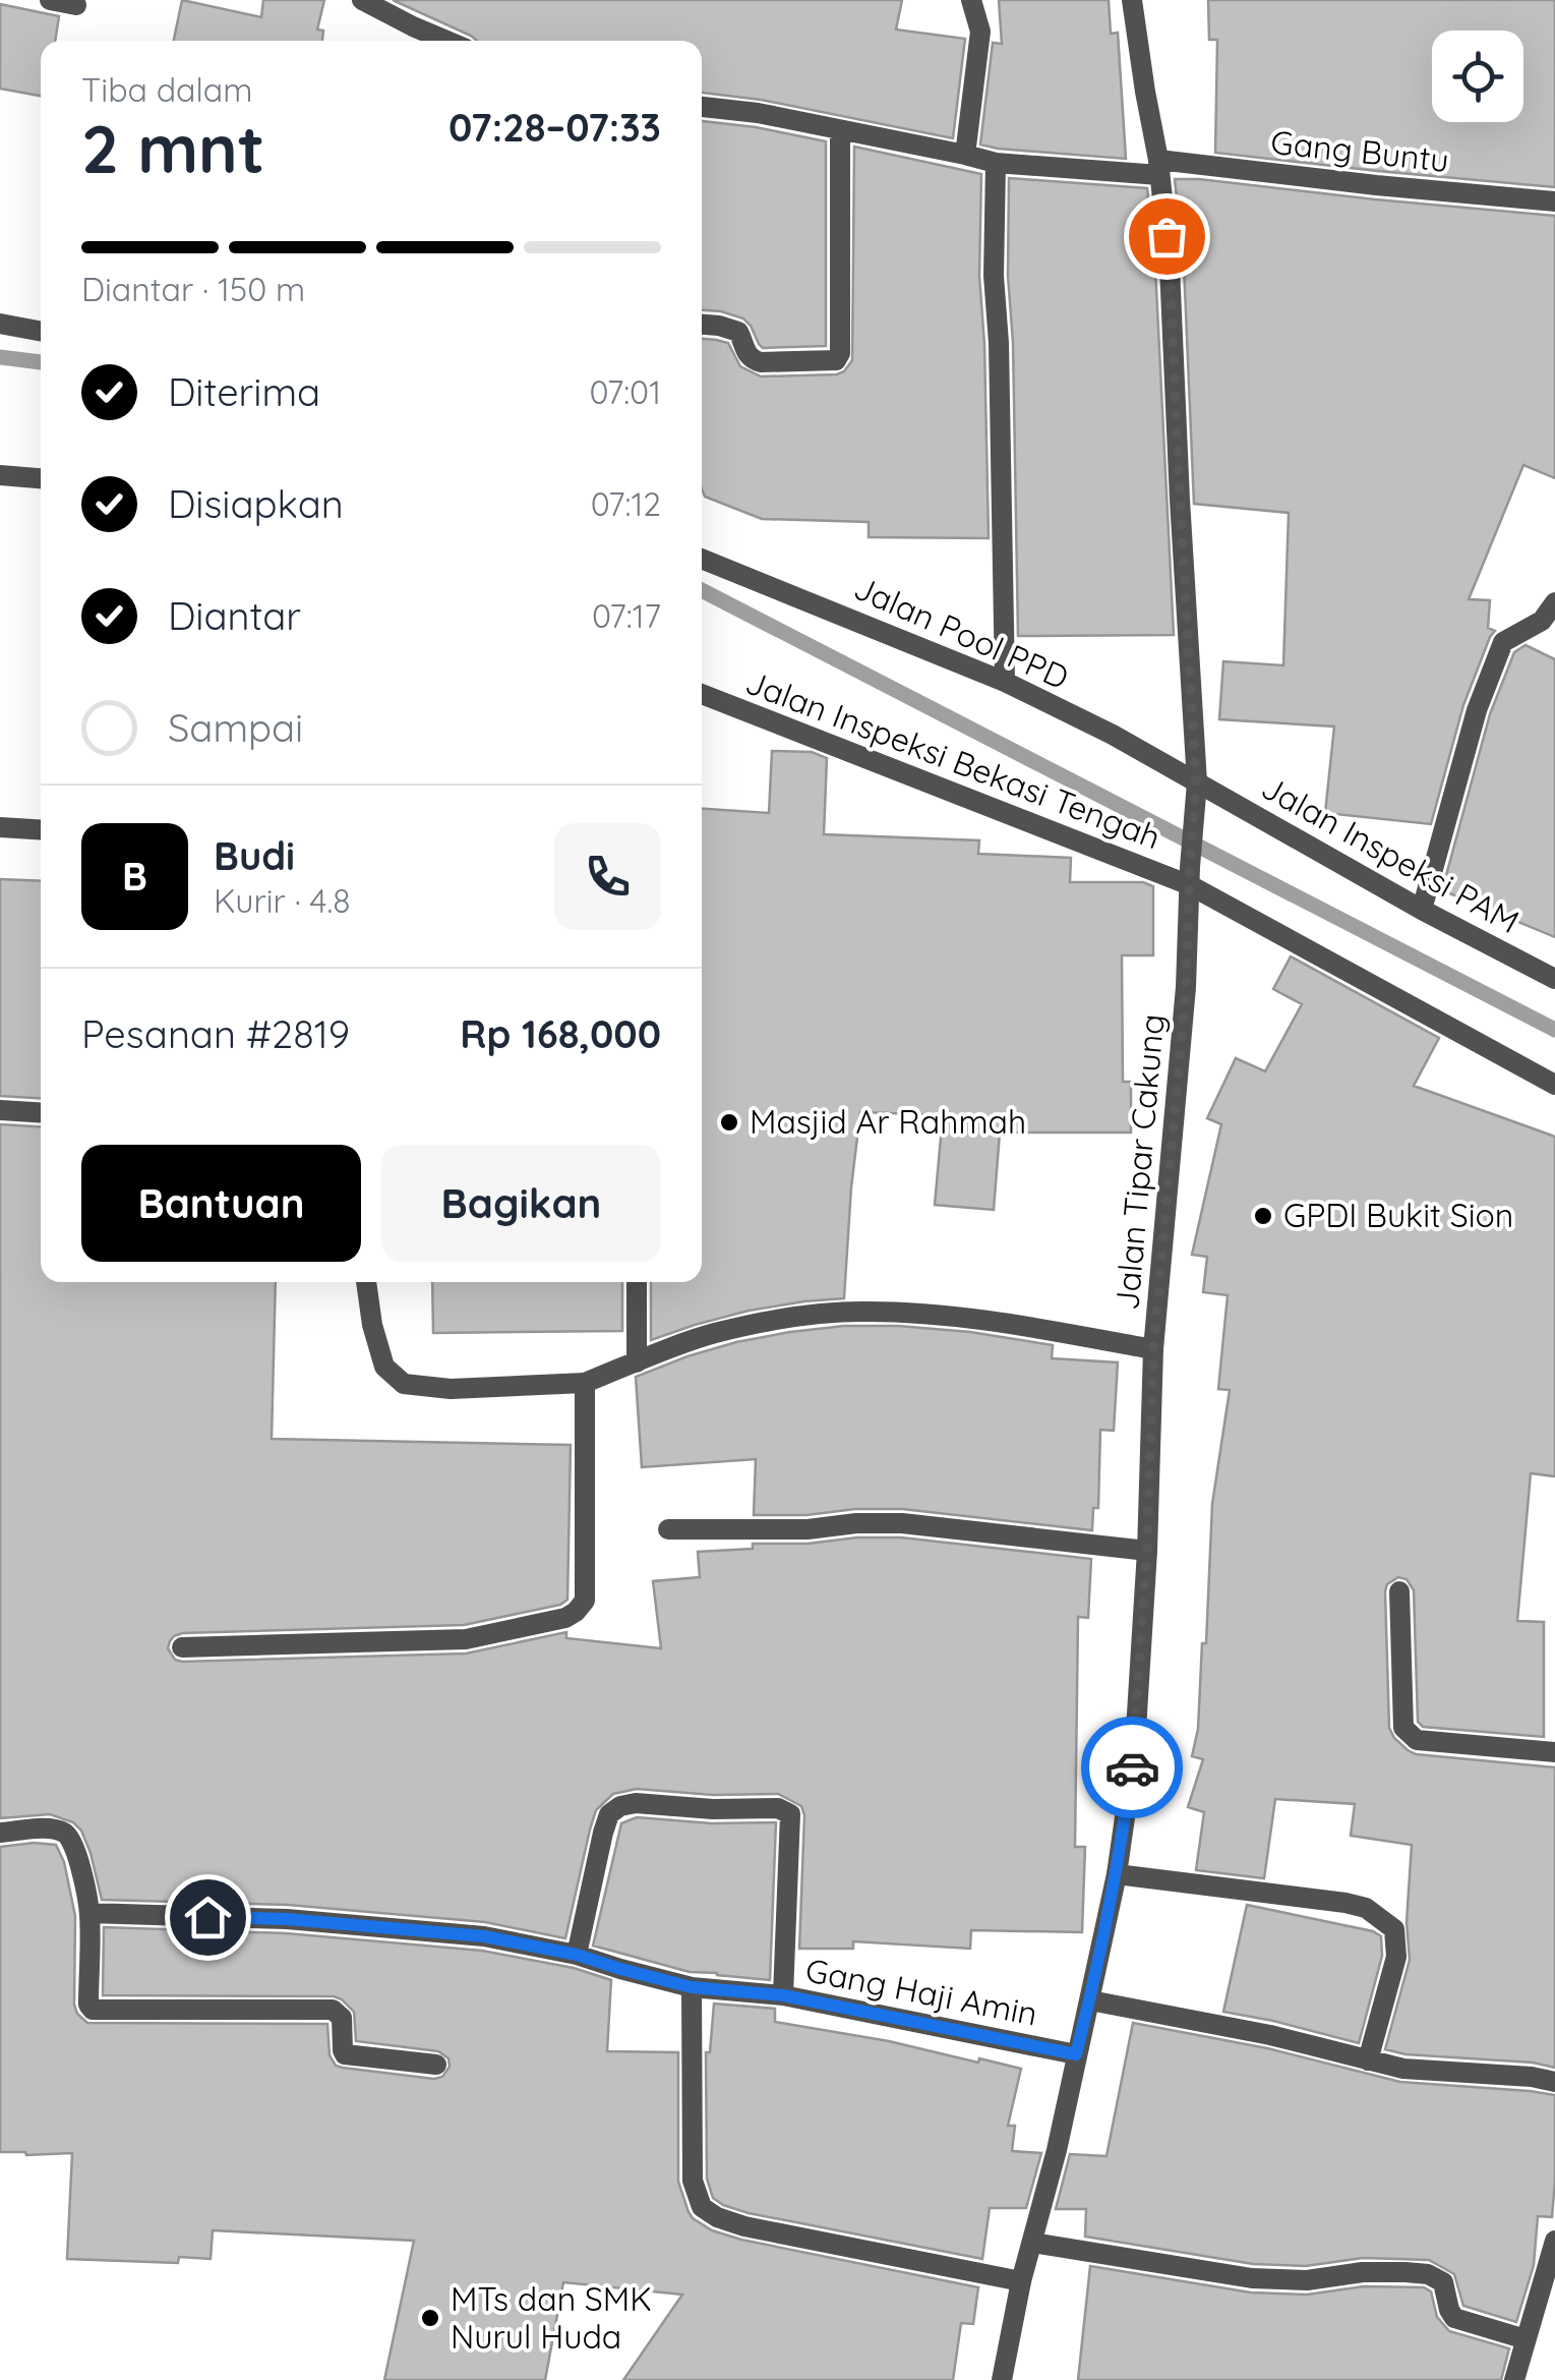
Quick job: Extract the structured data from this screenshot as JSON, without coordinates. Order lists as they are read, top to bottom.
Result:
{
  "streets": {
    "street": [
      "Gang Buntu",
      "Jalan Pool PPD",
      "Jalan Inspeksi Bekasi Tengah",
      "Jalan Inspeksi PAM",
      "Jalan Tipar Cakung",
      "Gang Haji Amin"
    ]
  },
  "crossings": [
    ["Gang Buntu", "Jalan Tipar Cakung"],
    ["Jalan Pool PPD", "Jalan Inspeksi PAM"],
    ["Jalan Pool PPD", "Jalan Tipar Cakung"],
    ["Jalan Inspeksi Bekasi Tengah", "Jalan Tipar Cakung"],
    ["Jalan Inspeksi PAM", "Jalan Tipar Cakung"],
    ["Jalan Tipar Cakung", "Gang Haji Amin"]
  ],
  "places": ["Masjid Ar Rahmah", "GPDI Bukit Sion", "MTs dan SMK Nurul Huda"],
  "page": {
    "heading": ["2 mnt", "Tiba dalam", "07:28–07:33"],
    "panel": [
      "Budi",
      "Kurir · 4.8",
      "Pesanan #2819",
      "Rp 168,000"
    ],
    "bar": "Diantar · 150 m",
    "list": [
      ["Diterima", "07:01"],
      ["Disiapkan", "07:12"],
      ["Diantar", "07:17"],
      "Sampai"
    ],
    "round": "B",
    "buttons": ["Bantuan", "Bagikan"]
  }
}
